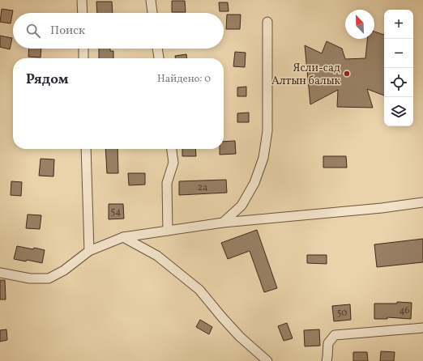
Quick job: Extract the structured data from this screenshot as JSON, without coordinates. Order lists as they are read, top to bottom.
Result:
{
  "places": ["Ясли-сад Алтын балык"],
  "house_numbers": [
    "2а",
    "54",
    "46",
    "50"
  ],
  "north": "top left",
  "page": {
    "map_buttons": ["+", "−"],
    "search": "Поиск",
    "heading": ["Рядом", "Найдено: 0"]
  }
}
